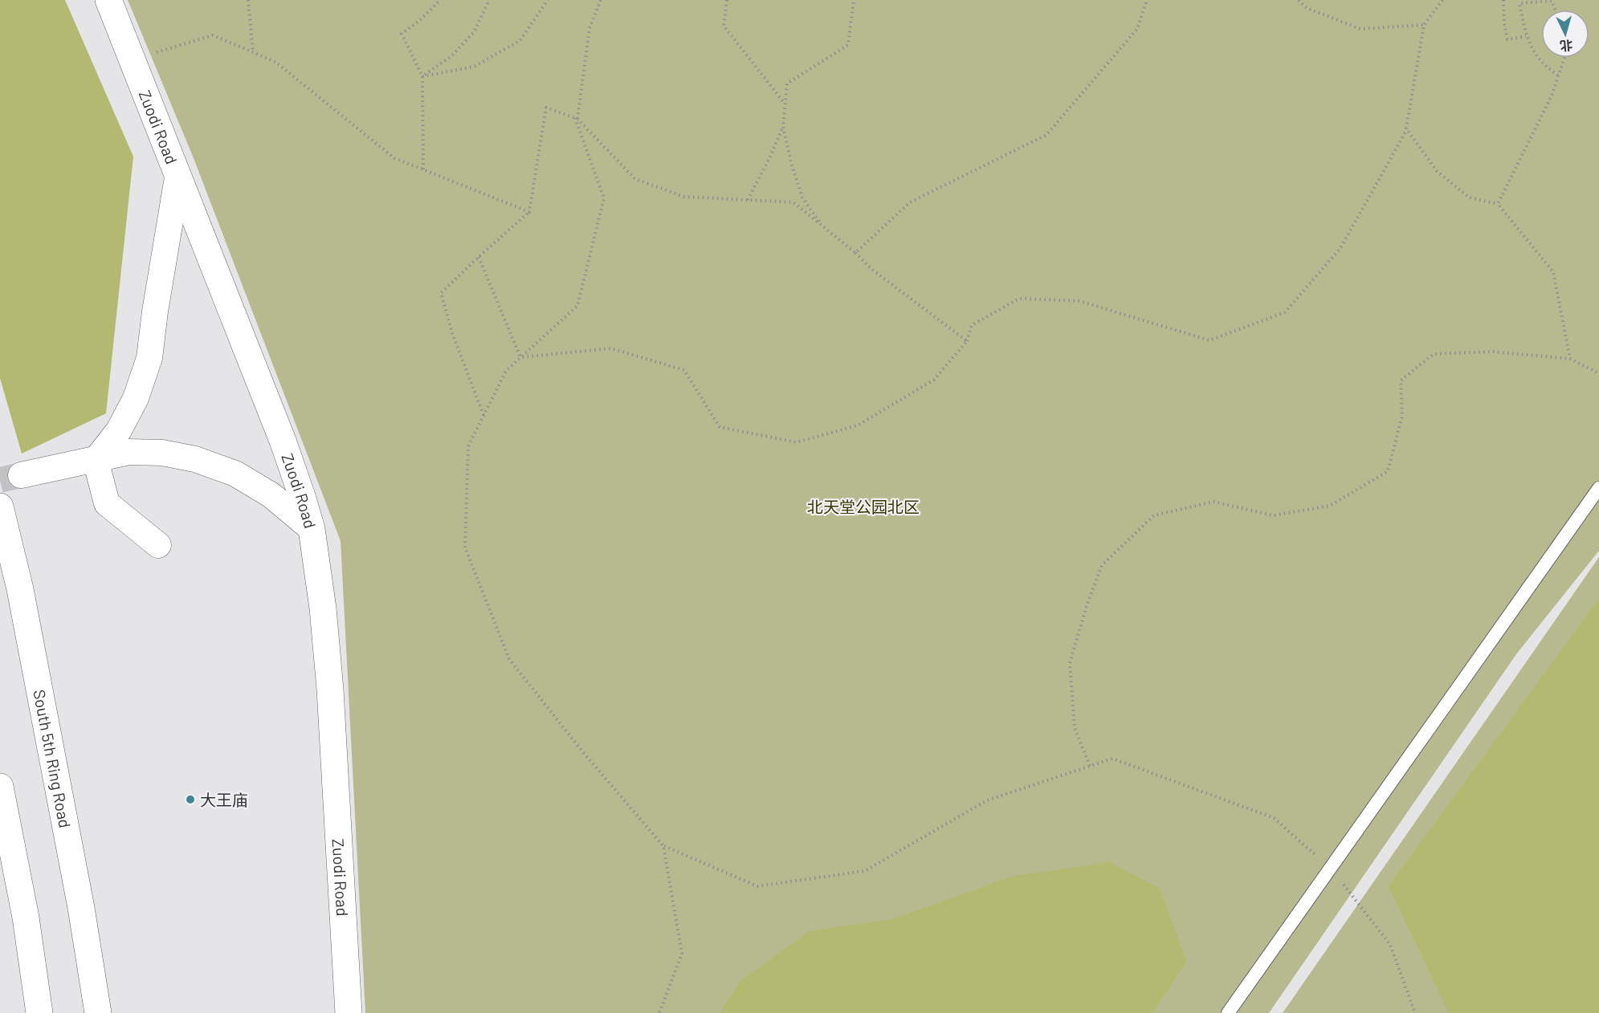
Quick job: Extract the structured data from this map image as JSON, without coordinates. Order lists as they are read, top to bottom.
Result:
{
  "streets": {
    "main road": ["Zuodi Road", "South 5th Ring Road"]
  },
  "parks": ["北天堂公园北区"],
  "places": ["大王庙"],
  "north": "bottom"
}
